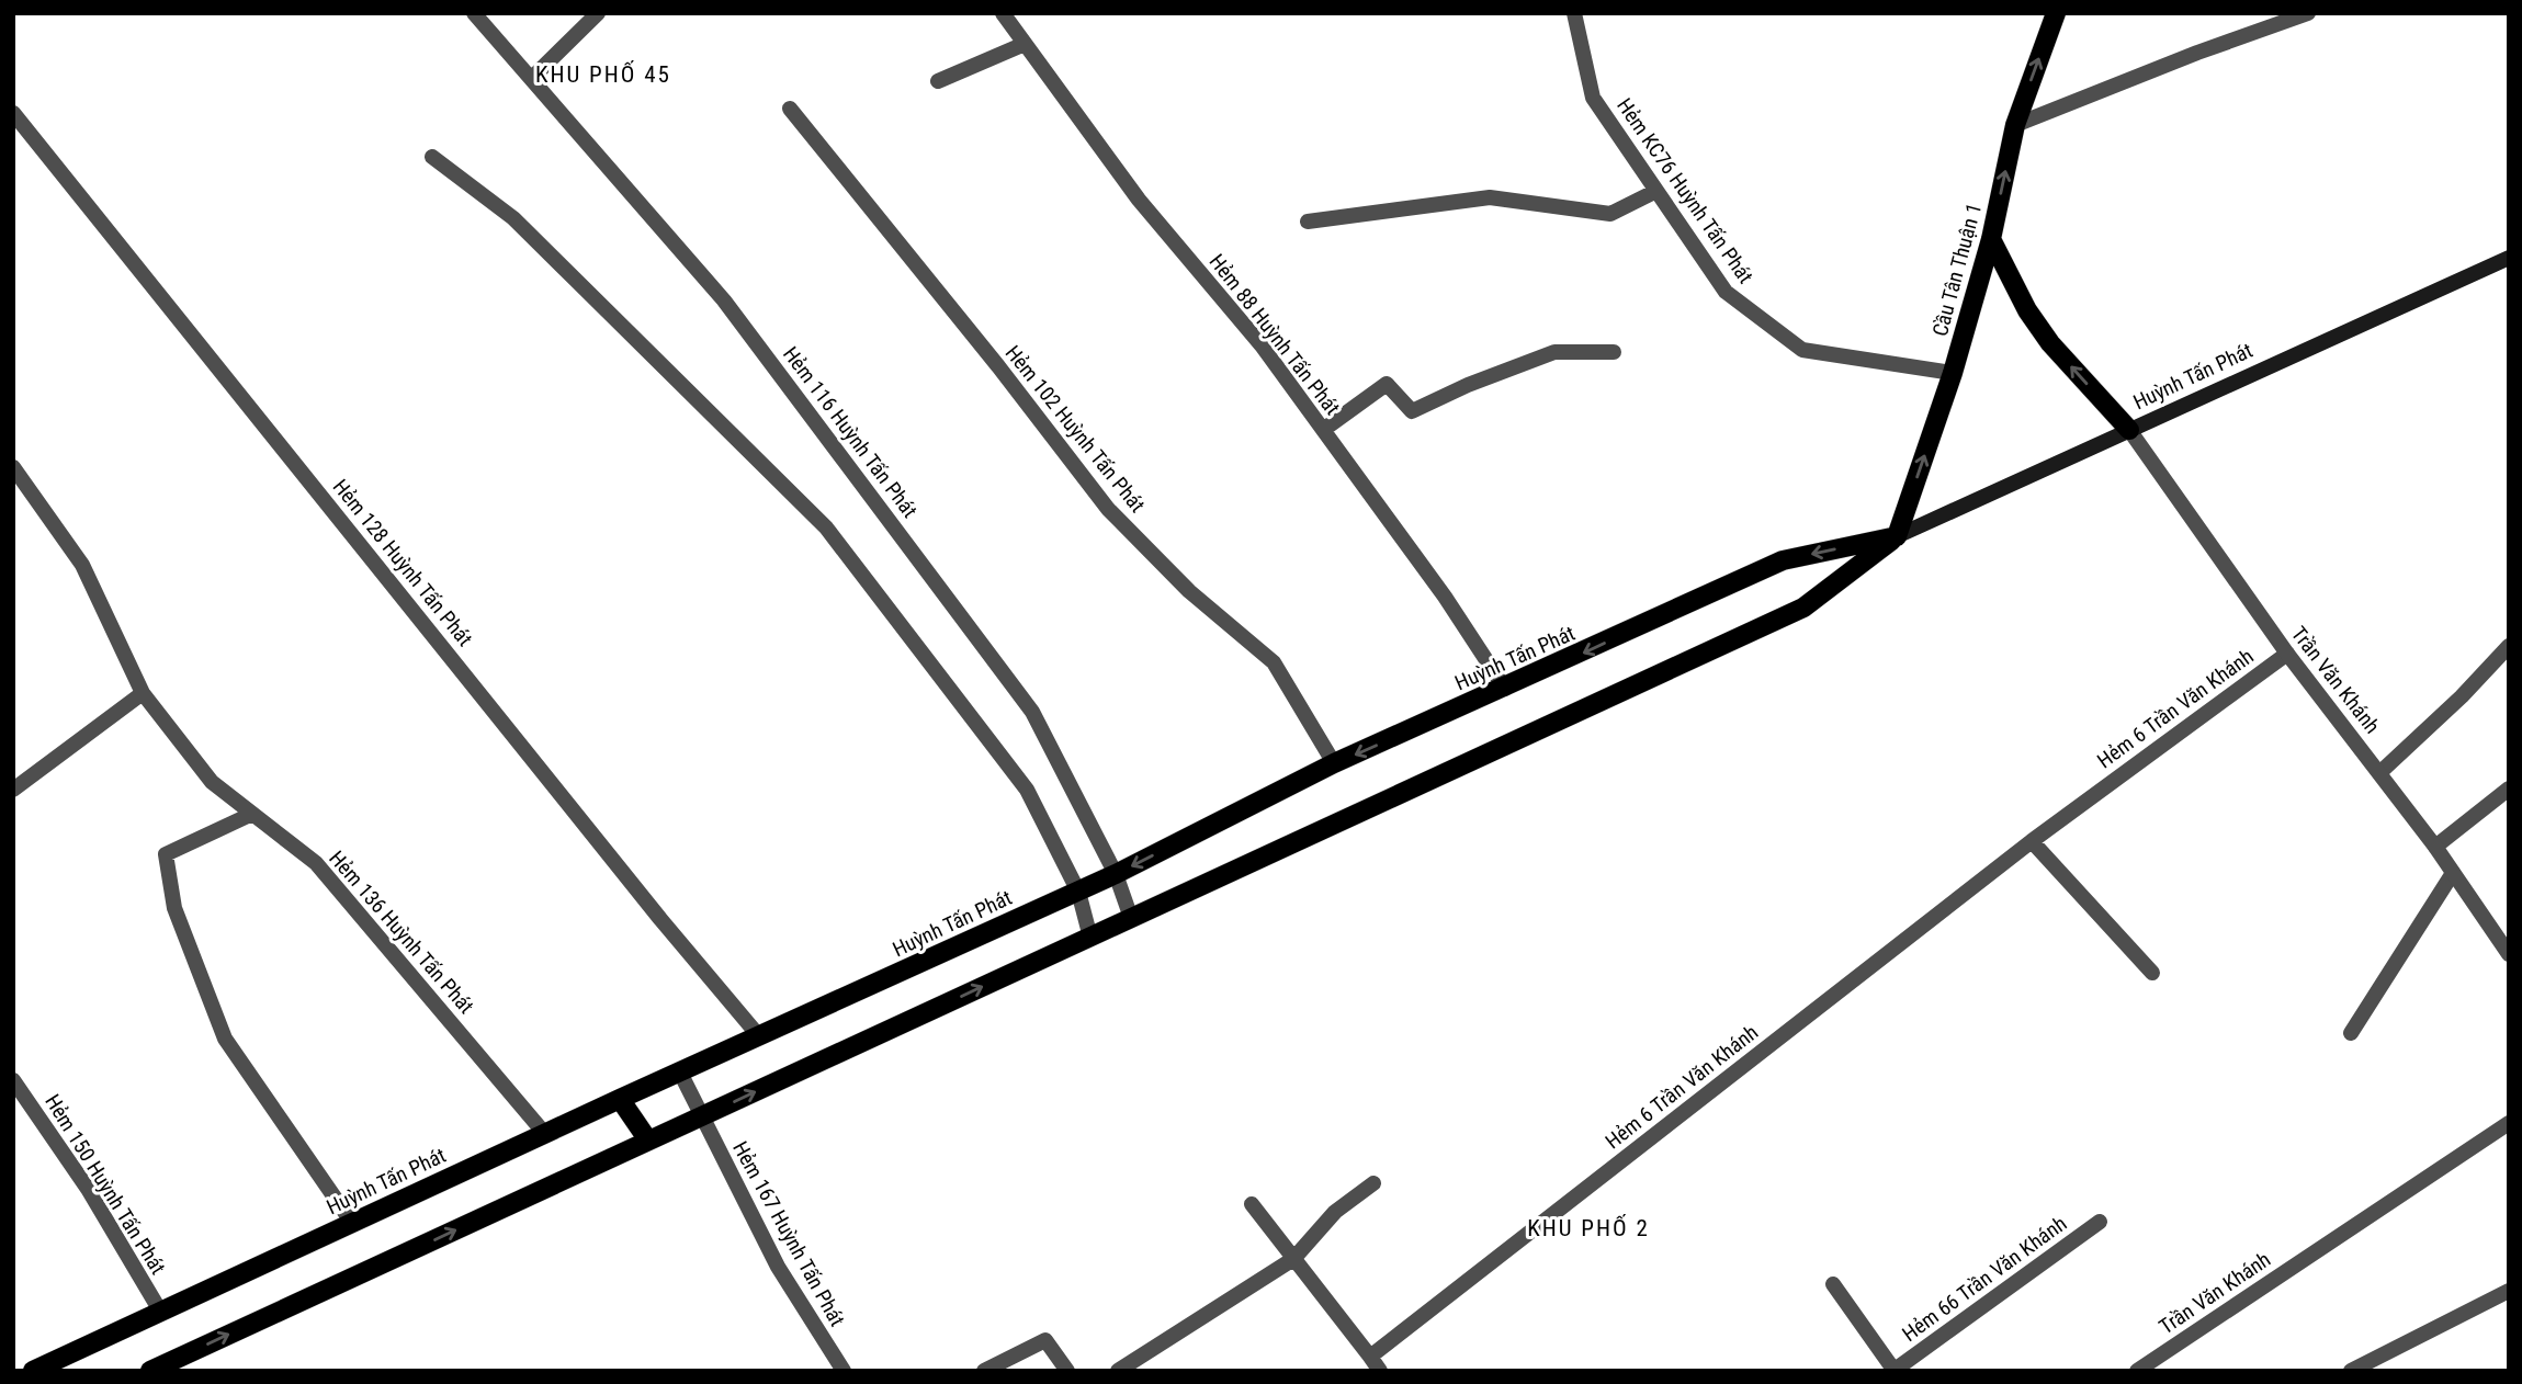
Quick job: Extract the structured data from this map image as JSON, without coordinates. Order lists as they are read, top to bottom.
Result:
{
  "streets": {
    "main road": ["Cầu Tân Thuận 1", "Huỳnh Tấn Phát"],
    "street": [
      "Hẻm KC76 Huỳnh Tấn Phát",
      "Hẻm 88 Huỳnh Tấn Phát",
      "Hẻm 102 Huỳnh Tấn Phát",
      "Hẻm 116 Huỳnh Tấn Phát",
      "Hẻm 128 Huỳnh Tấn Phát",
      "Trần Văn Khánh",
      "Hẻm 6 Trần Văn Khánh",
      "Hẻm 136 Huỳnh Tấn Phát",
      "Hẻm 150 Huỳnh Tấn Phát",
      "Hẻm 167 Huỳnh Tấn Phát",
      "Hẻm 66 Trần Văn Khánh"
    ]
  },
  "crossings": [
    ["Hẻm KC76 Huỳnh Tấn Phát", "Cầu Tân Thuận 1"],
    ["Cầu Tân Thuận 1", "Huỳnh Tấn Phát"],
    ["Hẻm 88 Huỳnh Tấn Phát", "Huỳnh Tấn Phát"],
    ["Huỳnh Tấn Phát", "Hẻm 102 Huỳnh Tấn Phát"],
    ["Huỳnh Tấn Phát", "Hẻm 116 Huỳnh Tấn Phát"],
    ["Huỳnh Tấn Phát", "Hẻm 128 Huỳnh Tấn Phát"],
    ["Huỳnh Tấn Phát", "Trần Văn Khánh"],
    ["Huỳnh Tấn Phát", "Hẻm 136 Huỳnh Tấn Phát"],
    ["Huỳnh Tấn Phát", "Hẻm 150 Huỳnh Tấn Phát"],
    ["Huỳnh Tấn Phát", "Hẻm 167 Huỳnh Tấn Phát"],
    ["Trần Văn Khánh", "Hẻm 6 Trần Văn Khánh"]
  ],
  "one_way": ["Cầu Tân Thuận 1"],
  "districts": ["KHU PHỐ 45", "KHU PHỐ 2"]
}
